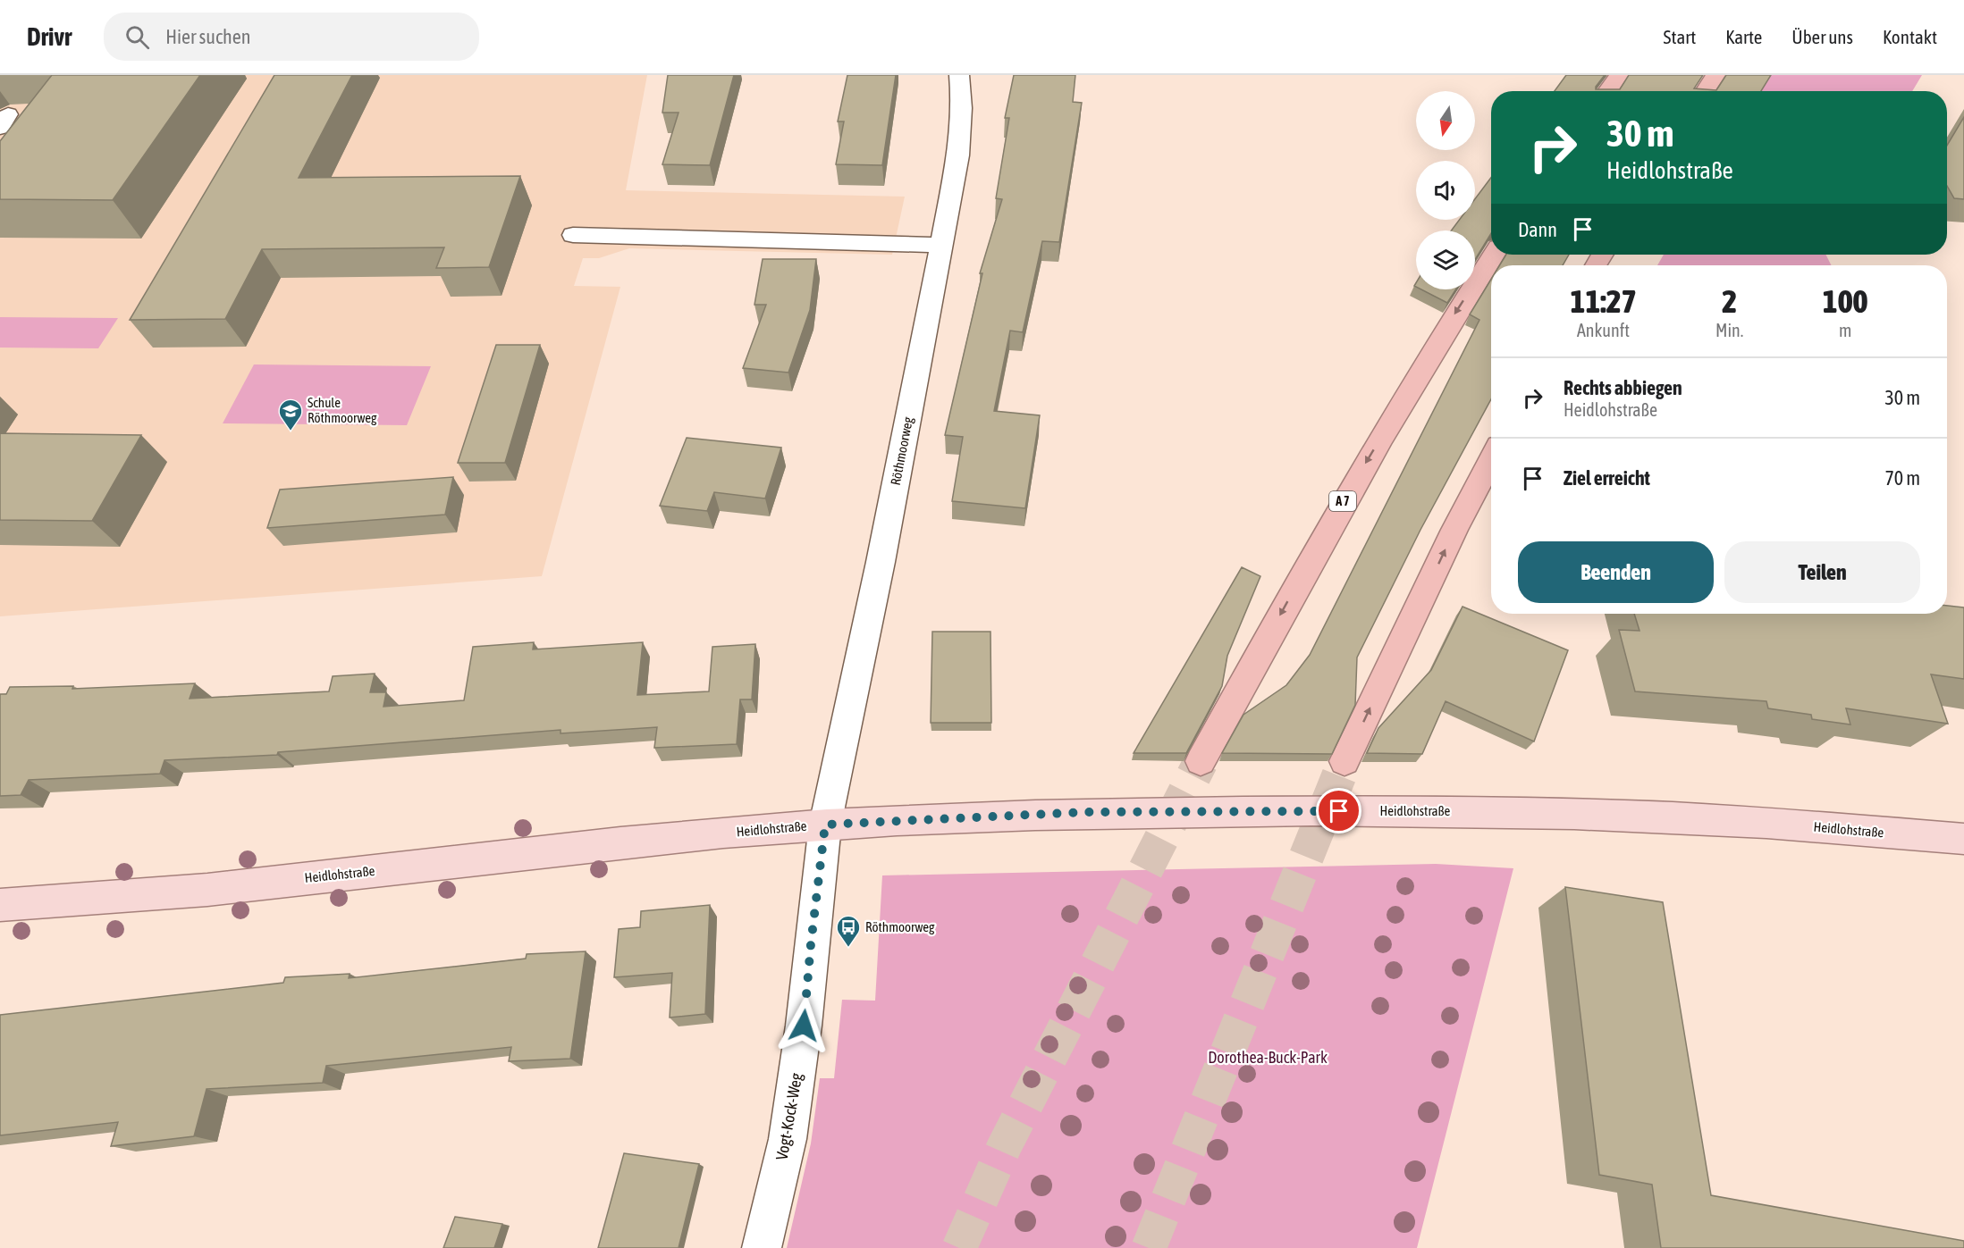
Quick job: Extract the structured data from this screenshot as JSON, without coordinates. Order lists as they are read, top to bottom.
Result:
{
  "streets": {
    "highway": ["A 7"],
    "main road": ["Heidlohstraße"],
    "street": ["Röthmoorweg", "Vogt-Kock-Weg"]
  },
  "crossings": [
    ["Röthmoorweg", "Heidlohstraße"],
    ["Röthmoorweg", "Vogt-Kock-Weg"],
    ["Heidlohstraße", "Vogt-Kock-Weg"]
  ],
  "parks": ["Dorothea-Buck-Park"],
  "places": {
    "school or university": ["Schule Röthmoorweg"],
    "bus stop": ["Röthmoorweg"]
  },
  "north": "bottom",
  "page": {
    "header": "Drivr",
    "search": "Hier suchen",
    "nav": [
      "Start",
      "Karte",
      "Über uns",
      "Kontakt"
    ],
    "turn": ["30 m", "Heidlohstraße"],
    "then": "Dann",
    "eta": [
      "11:27",
      "Ankunft",
      "2",
      "Min.",
      "100",
      "m"
    ],
    "list": [
      {
        "name": "Rechts abbiegen",
        "note": "Heidlohstraße",
        "value": "30 m"
      },
      {
        "name": "Ziel erreicht",
        "value": "70 m"
      }
    ],
    "buttons": ["Beenden", "Teilen"]
  }
}
